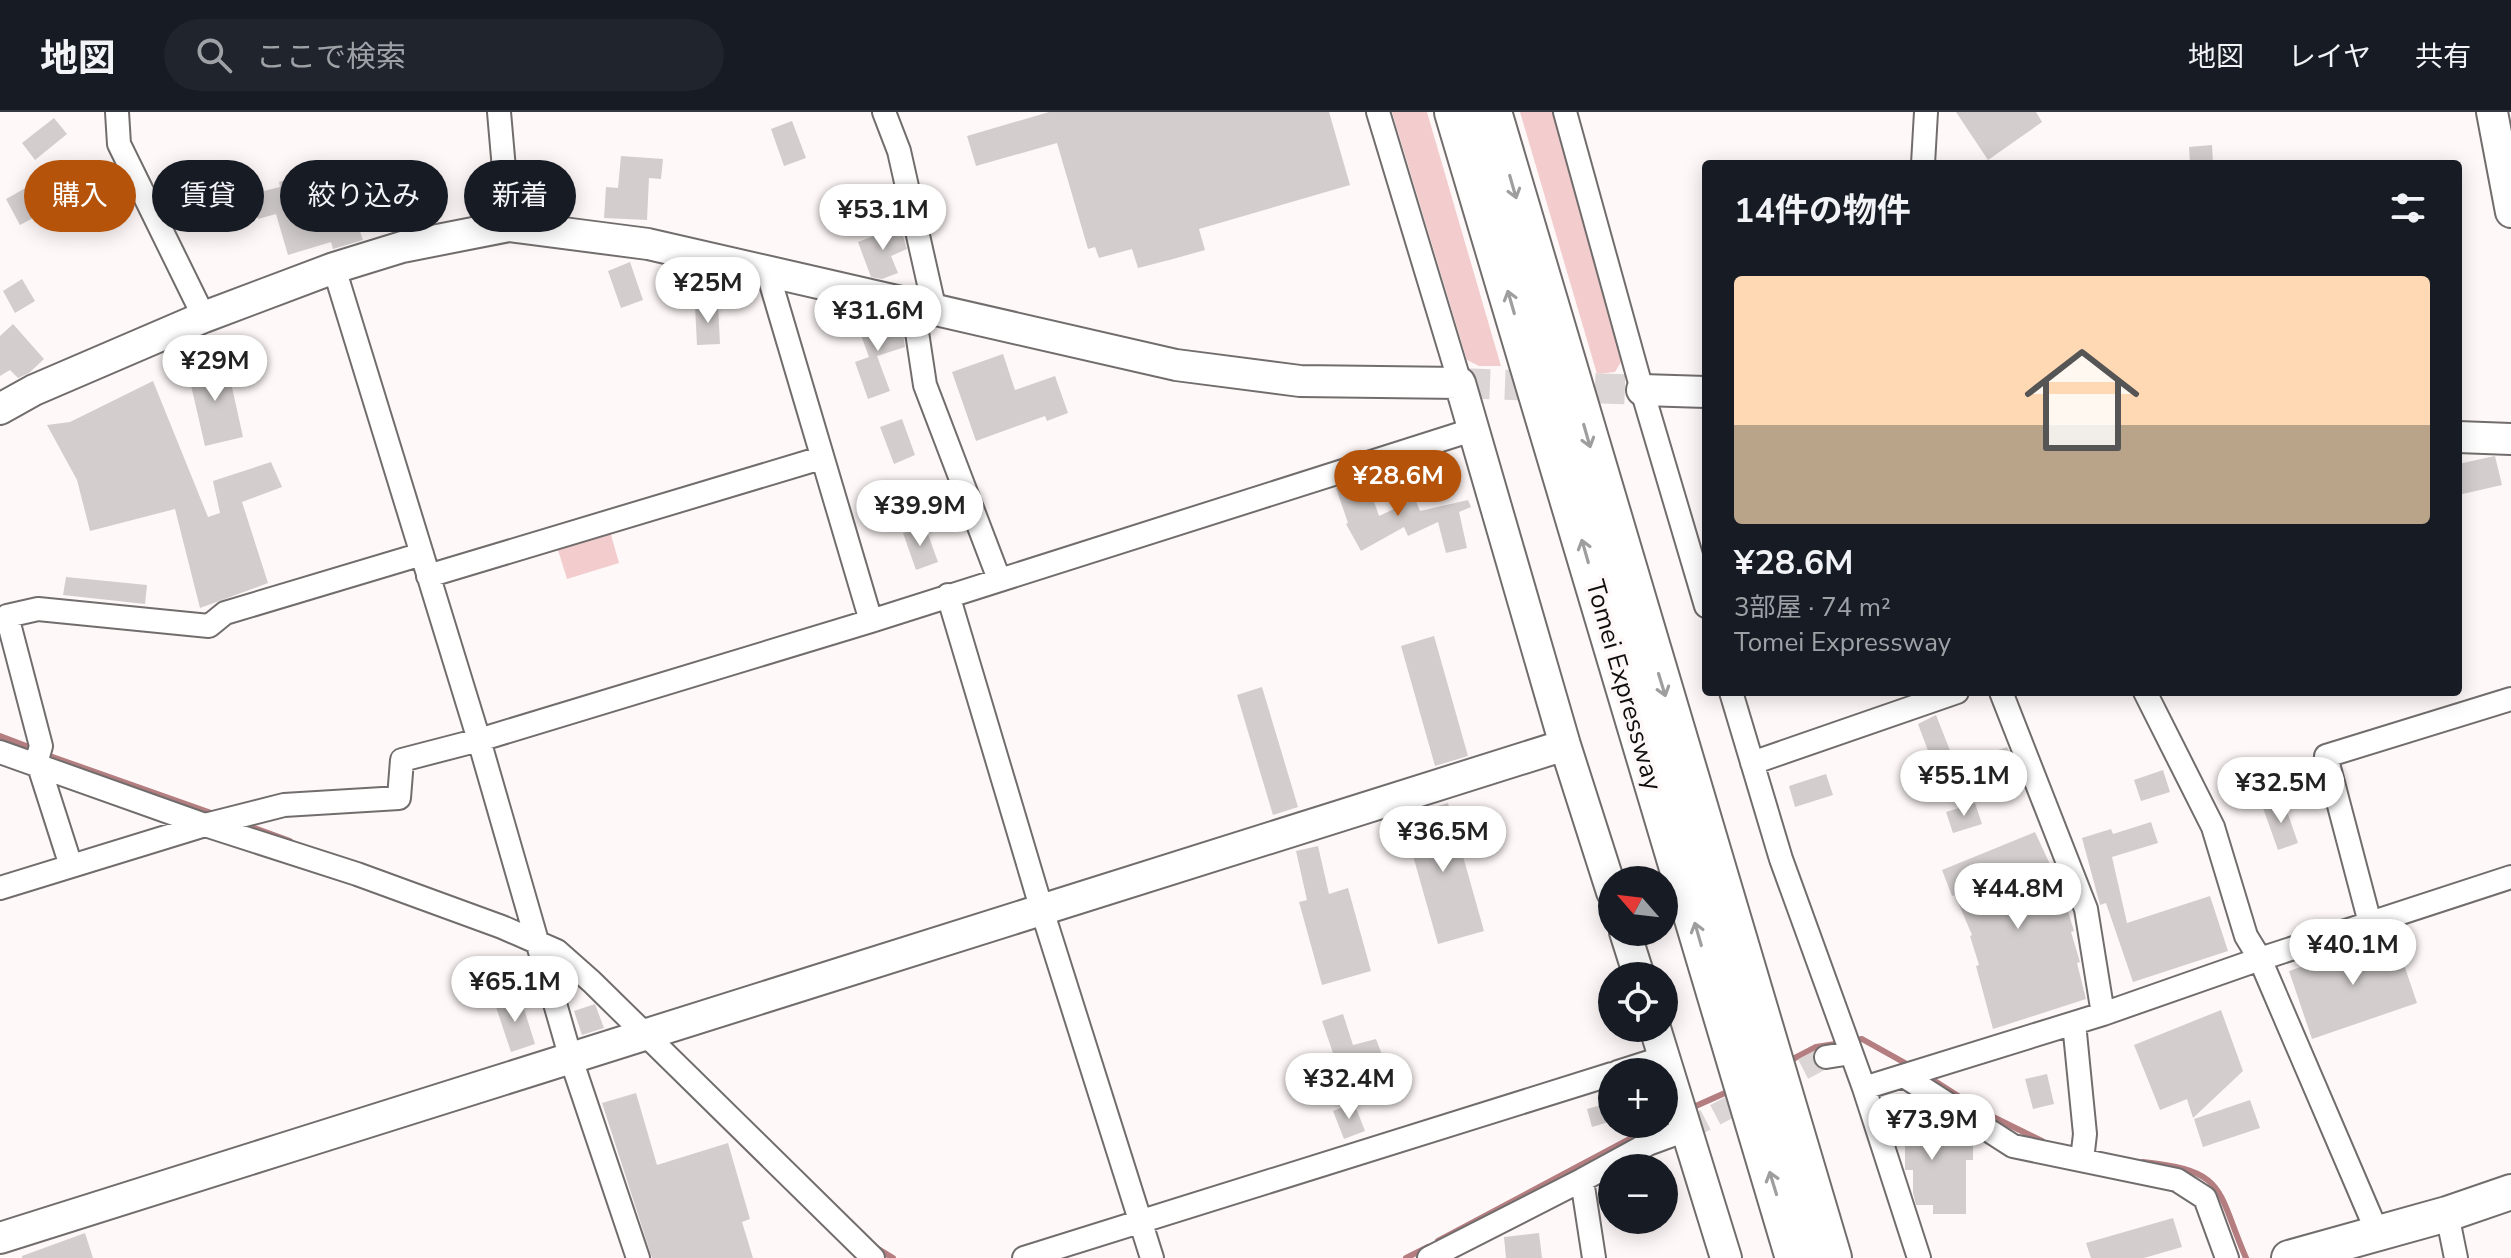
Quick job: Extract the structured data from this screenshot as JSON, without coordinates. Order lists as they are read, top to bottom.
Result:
{
  "streets": {
    "highway": ["Tomei Expressway"]
  },
  "north": "top left",
  "page": {
    "header": "地図",
    "search": "ここで検索",
    "nav": ["地図", "レイヤ", "共有"],
    "chip": [
      "購入",
      "賃貸",
      "絞り込み",
      "新着"
    ],
    "heading": "14件の物件",
    "price": [
      "¥53.1M",
      "¥25M",
      "¥31.6M",
      "¥29M",
      "¥28.6M",
      "¥39.9M",
      "¥55.1M",
      "¥32.5M",
      "¥36.5M",
      "¥44.8M",
      "¥40.1M",
      "¥65.1M",
      "¥32.4M",
      "¥73.9M"
    ],
    "list": [
      {
        "name": "¥28.6M",
        "note": "3部屋 · 74 m² · Tomei Expressway"
      }
    ],
    "map_buttons": ["+", "−"]
  }
}
